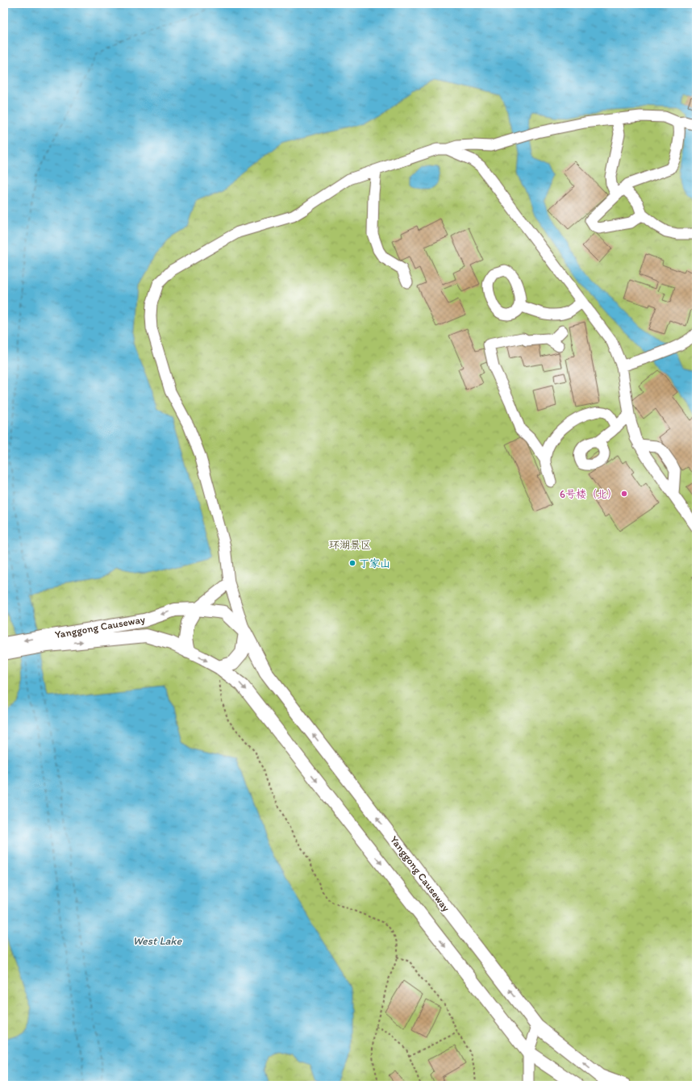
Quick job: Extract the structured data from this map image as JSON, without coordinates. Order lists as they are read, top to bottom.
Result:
{
  "streets": {
    "main road": ["Yanggong Causeway"]
  },
  "water": ["West Lake"],
  "parks": ["环湖景区"],
  "places": ["6号楼（北）", "丁家山"]
}
